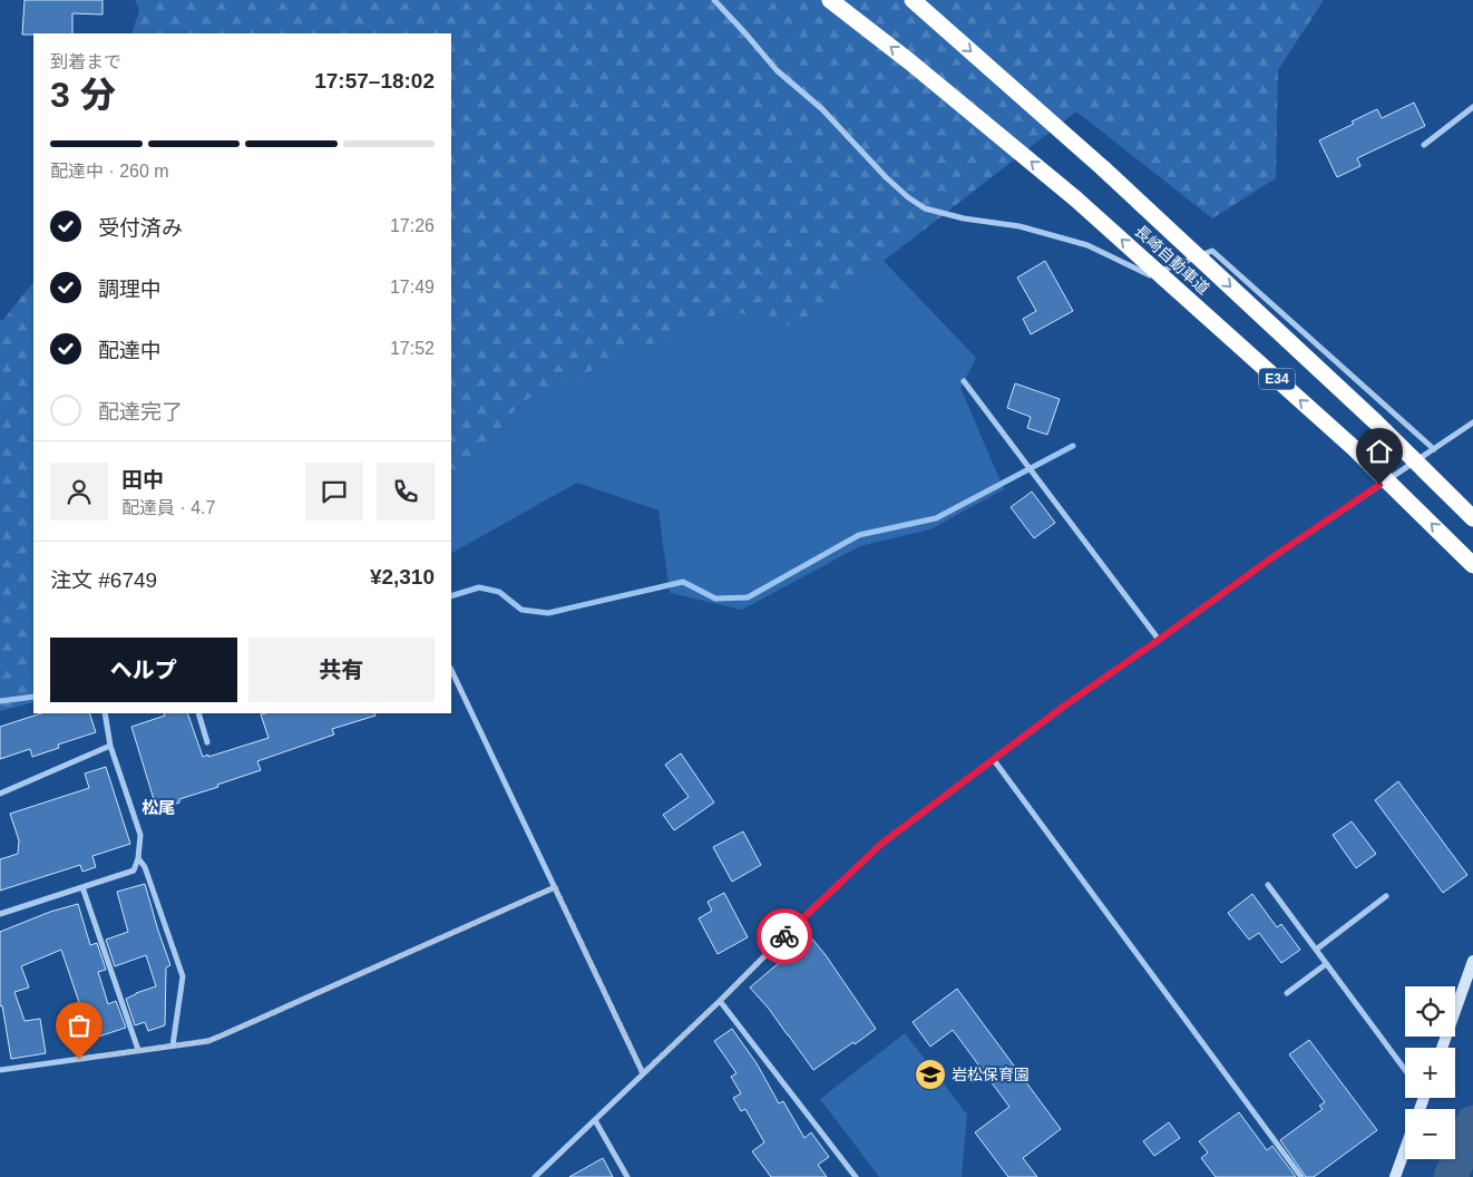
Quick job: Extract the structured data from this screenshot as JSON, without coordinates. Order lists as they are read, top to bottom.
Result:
{
  "streets": {
    "highway": ["長崎自動車道", "E34"]
  },
  "districts": ["松尾"],
  "places": {
    "school or university": ["岩松保育園"]
  },
  "page": {
    "heading": ["3 分", "到着まで", "17:57–18:02"],
    "panel": [
      "田中",
      "配達員 · 4.7",
      "注文 #6749",
      "¥2,310"
    ],
    "bar": "配達中 · 260 m",
    "list": [
      ["受付済み", "17:26"],
      ["調理中", "17:49"],
      ["配達中", "17:52"],
      "配達完了"
    ],
    "buttons": ["ヘルプ", "共有"],
    "map_buttons": ["+", "−"]
  }
}
